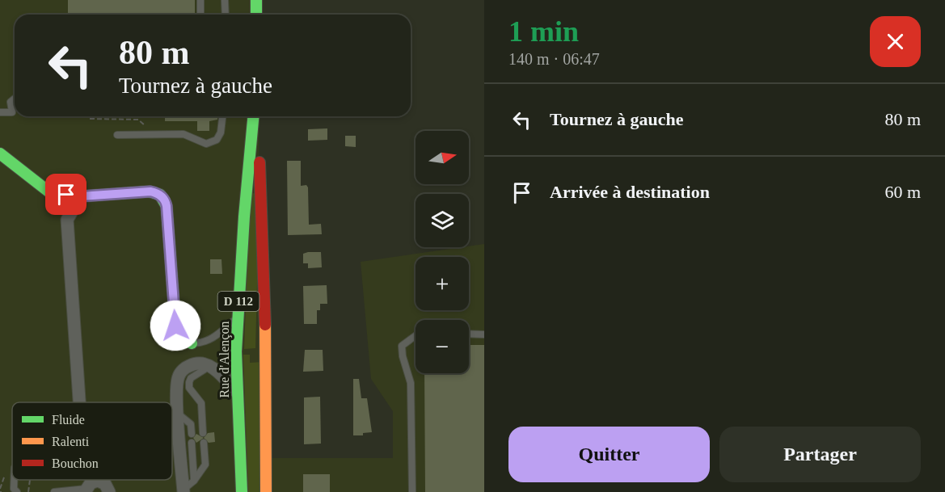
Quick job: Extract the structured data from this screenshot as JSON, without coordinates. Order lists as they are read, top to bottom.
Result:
{
  "streets": {
    "main road": ["D 112", "Rue d'Alençon"]
  },
  "legend": ["Fluide", "Ralenti", "Bouchon"],
  "north": "right",
  "page": {
    "heading": ["1 min", "140 m · 06:47"],
    "turn": ["80 m", "Tournez à gauche"],
    "list": [
      {
        "name": "Tournez à gauche",
        "value": "80 m"
      },
      {
        "name": "Arrivée à destination",
        "value": "60 m"
      }
    ],
    "map_buttons": ["+", "−"],
    "buttons": ["Quitter", "Partager"]
  }
}
